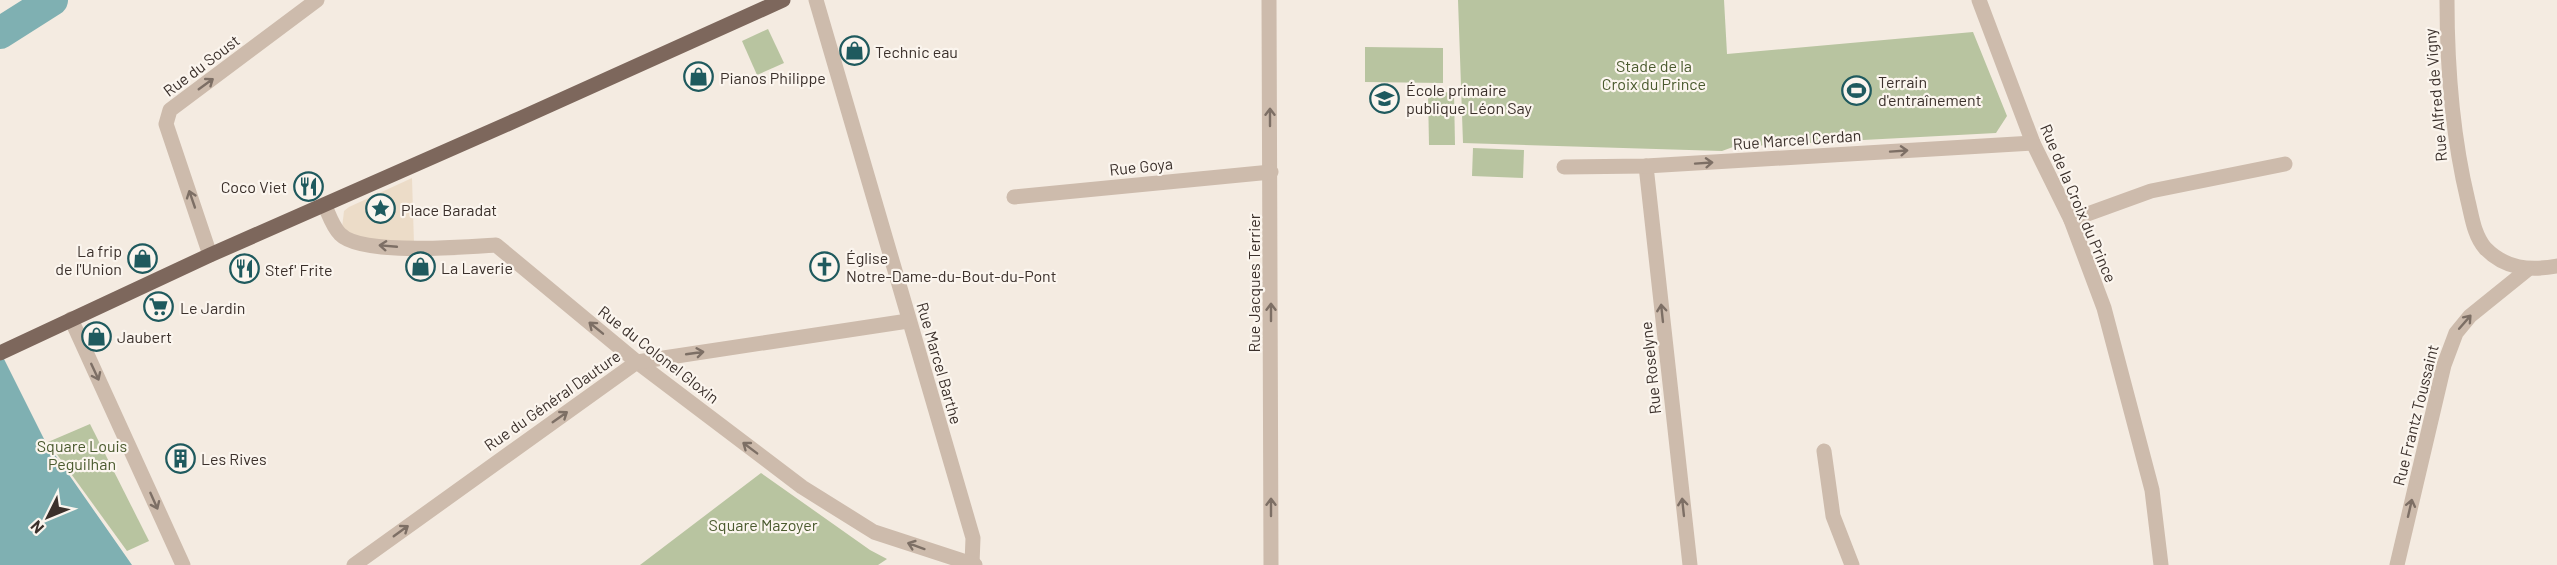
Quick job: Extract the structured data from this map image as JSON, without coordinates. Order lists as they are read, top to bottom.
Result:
{
  "streets": {
    "street": [
      "Rue du Soust",
      "Rue Alfred de Vigny",
      "Rue Marcel Cerdan",
      "Rue Goya",
      "Rue de la Croix du Prince",
      "Rue Jacques Terrier",
      "Rue du Colonel Gloxin",
      "Rue Marcel Barthe",
      "Rue Roselyne",
      "Rue du Général Dauture",
      "Rue Frantz Toussaint"
    ]
  },
  "crossings": [
    ["Rue Alfred de Vigny", "Rue Frantz Toussaint"],
    ["Rue Marcel Cerdan", "Rue de la Croix du Prince"],
    ["Rue Marcel Cerdan", "Rue Roselyne"],
    ["Rue Goya", "Rue Jacques Terrier"],
    ["Rue du Colonel Gloxin", "Rue Marcel Barthe"],
    ["Rue du Colonel Gloxin", "Rue du Général Dauture"],
    ["Rue Marcel Barthe", "Rue du Général Dauture"]
  ],
  "one_way": [
    "Rue du Soust",
    "Rue Marcel Cerdan",
    "Rue Jacques Terrier",
    "Rue du Colonel Gloxin",
    "Rue Roselyne",
    "Rue du Général Dauture",
    "Rue Frantz Toussaint"
  ],
  "parks": ["Stade de la Croix du Prince", "Square Louis Peguilhan", "Square Mazoyer"],
  "places": {
    "shop": [
      "Technic eau",
      "Pianos Philippe",
      "La frip de l'Union",
      "La Laverie",
      "Jaubert"
    ],
    "sports": ["Terrain d'entraînement"],
    "school or university": ["École primaire publique Léon Say"],
    "restaurant": ["Coco Viet", "Stef' Frite"],
    "place": ["Place Baradat"],
    "church": ["Église Notre-Dame-du-Bout-du-Pont"],
    "supermarket": ["Le Jardin"],
    "building": ["Les Rives"]
  },
  "north": "bottom left"
}
